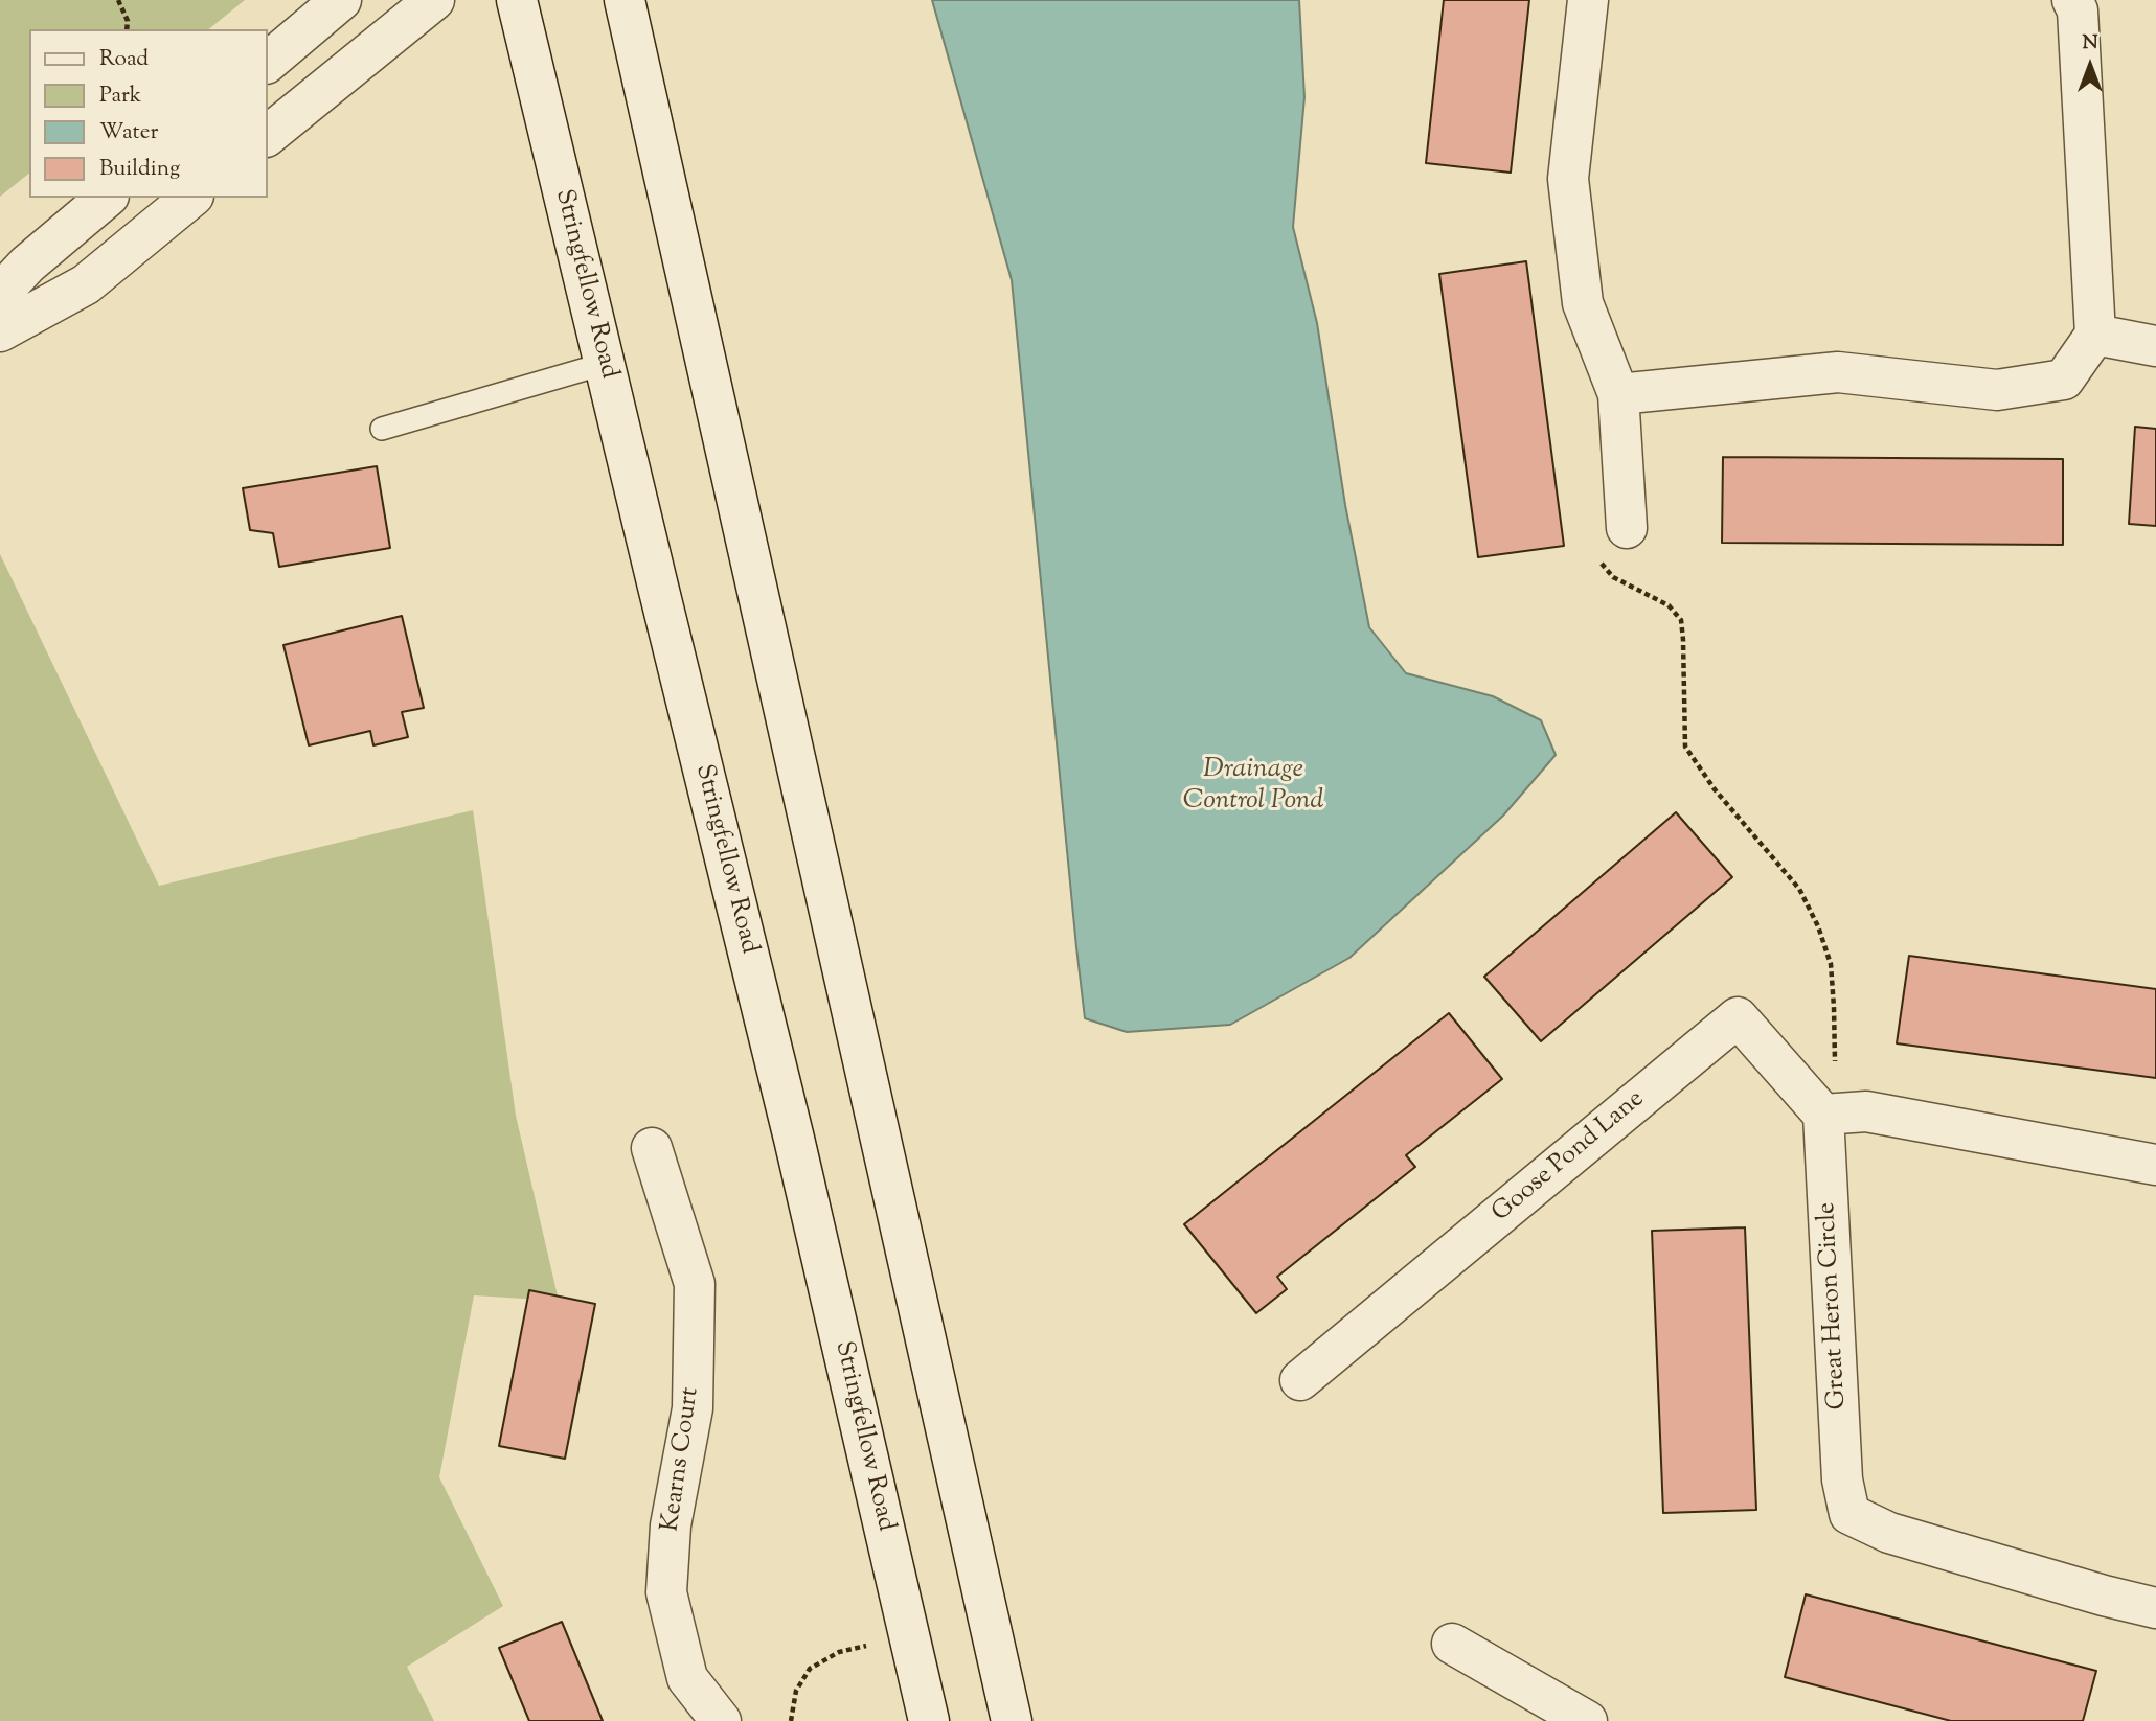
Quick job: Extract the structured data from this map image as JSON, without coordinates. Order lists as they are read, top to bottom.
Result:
{
  "streets": {
    "street": [
      "Stringfellow Road",
      "Goose Pond Lane",
      "Great Heron Circle",
      "Kearns Court"
    ]
  },
  "crossings": [
    ["Goose Pond Lane", "Great Heron Circle"]
  ],
  "water": ["Drainage Control Pond"],
  "legend": [
    "Road",
    "Park",
    "Water",
    "Building"
  ],
  "north": "top"
}
